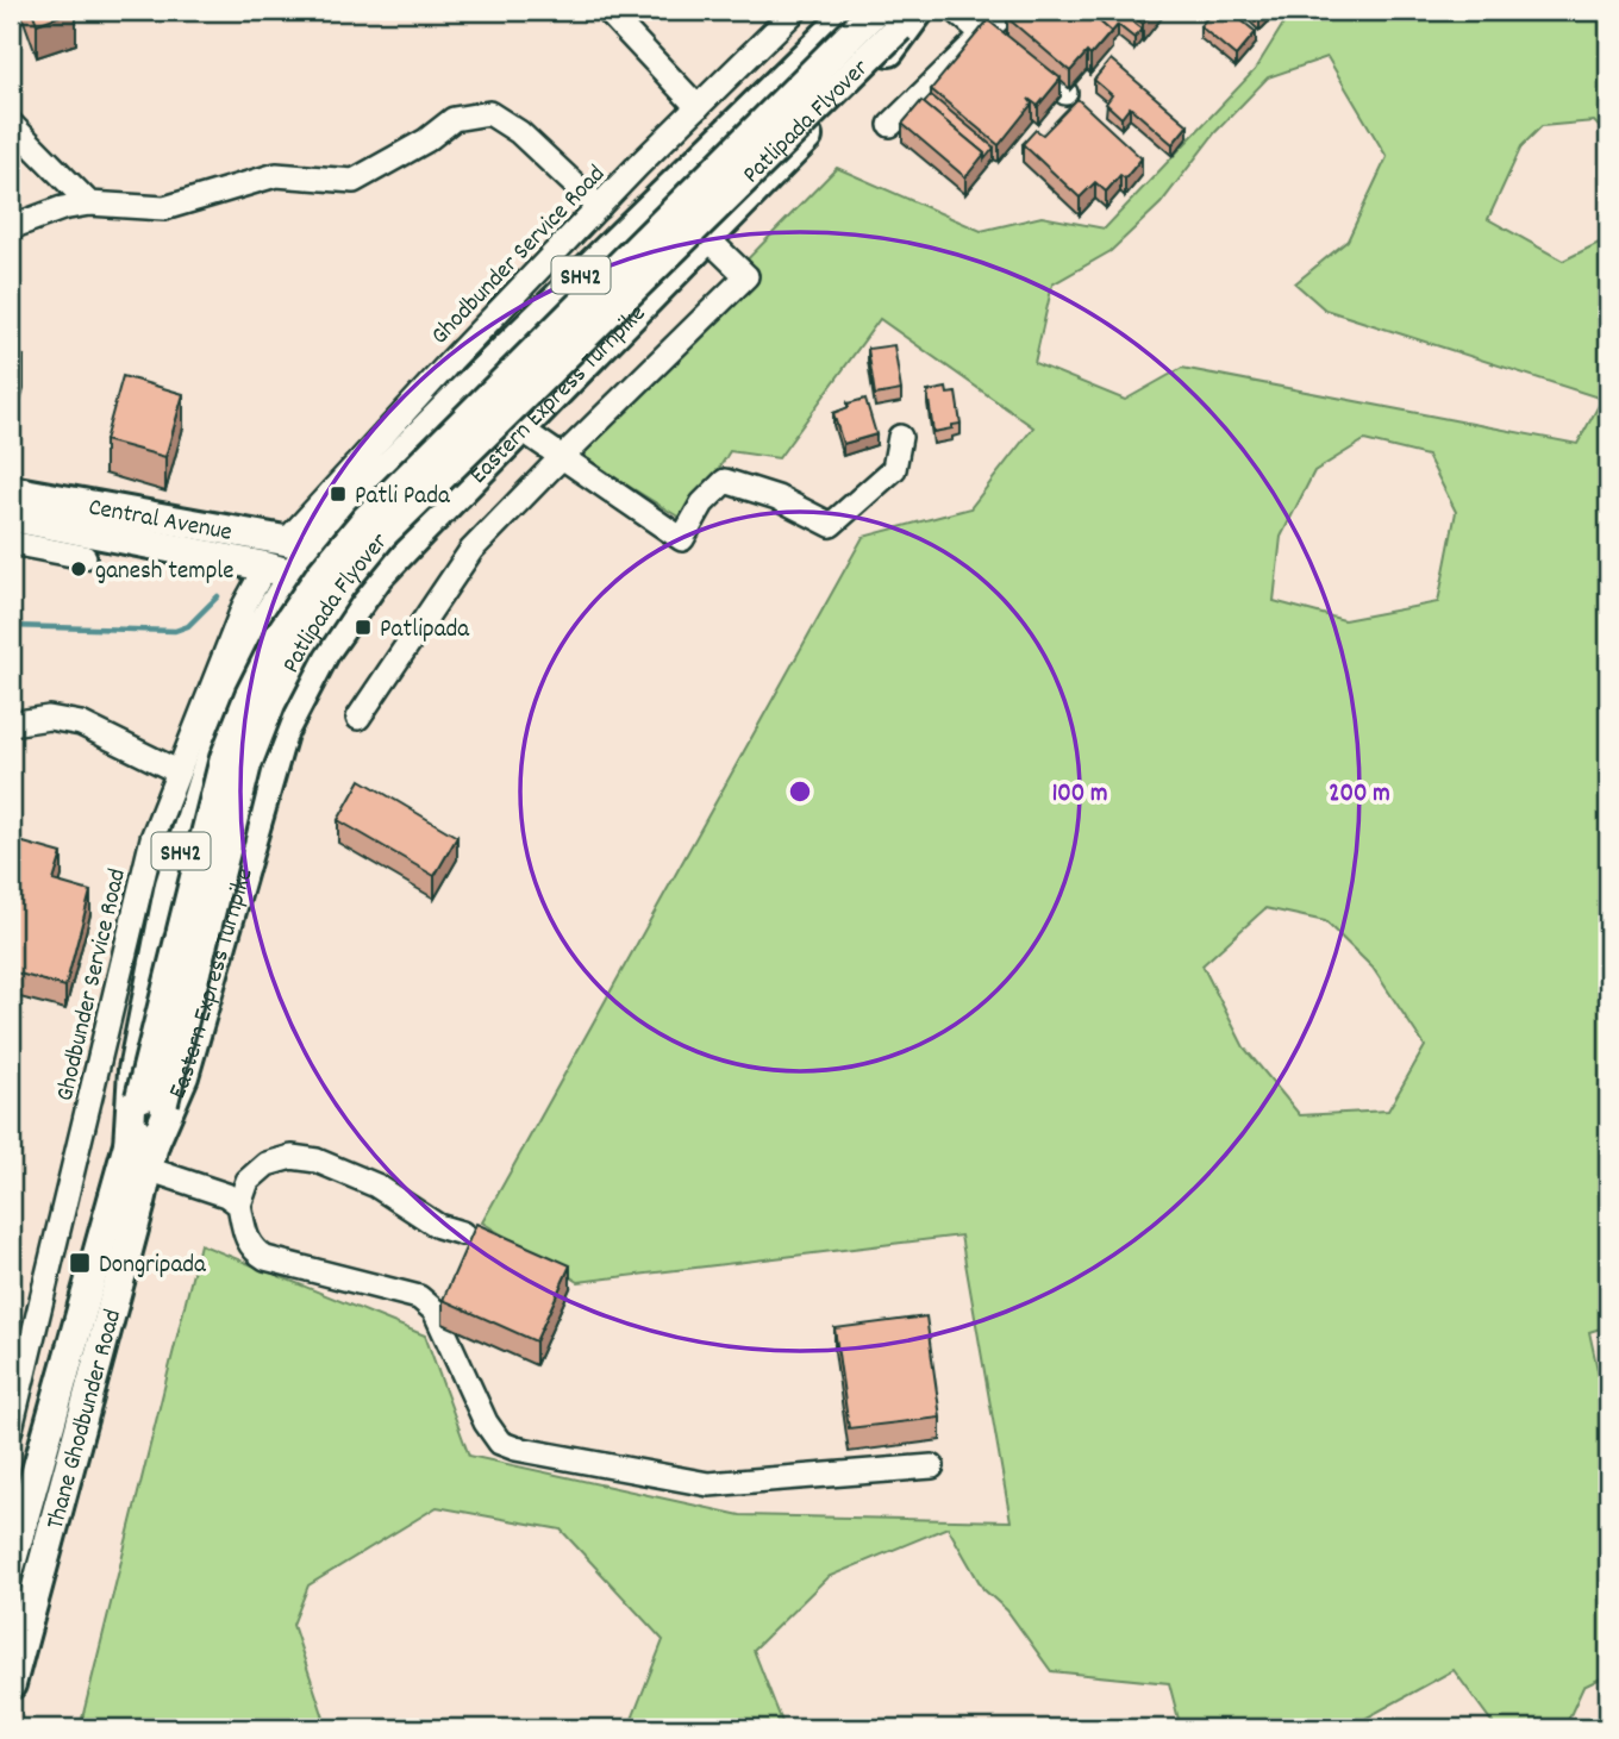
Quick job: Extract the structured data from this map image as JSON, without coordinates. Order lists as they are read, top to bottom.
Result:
{
  "streets": {
    "main road": [
      "Patlipada Flyover",
      "SH42",
      "Eastern Express Turnpike",
      "Central Avenue",
      "Thane Ghodbunder Road"
    ],
    "street": ["Ghodbunder Service Road"]
  },
  "crossings": [
    ["Patlipada Flyover", "Eastern Express Turnpike"],
    ["Patlipada Flyover", "Thane Ghodbunder Road"],
    ["Ghodbunder Service Road", "Eastern Express Turnpike"],
    ["Ghodbunder Service Road", "Central Avenue"],
    ["Eastern Express Turnpike", "Central Avenue"],
    ["Eastern Express Turnpike", "Thane Ghodbunder Road"]
  ],
  "places": {
    "transit": ["Patli Pada", "Patlipada", "Dongripada"],
    "other": ["ganesh temple"]
  },
  "rings": ["100 m", "200 m"]
}
